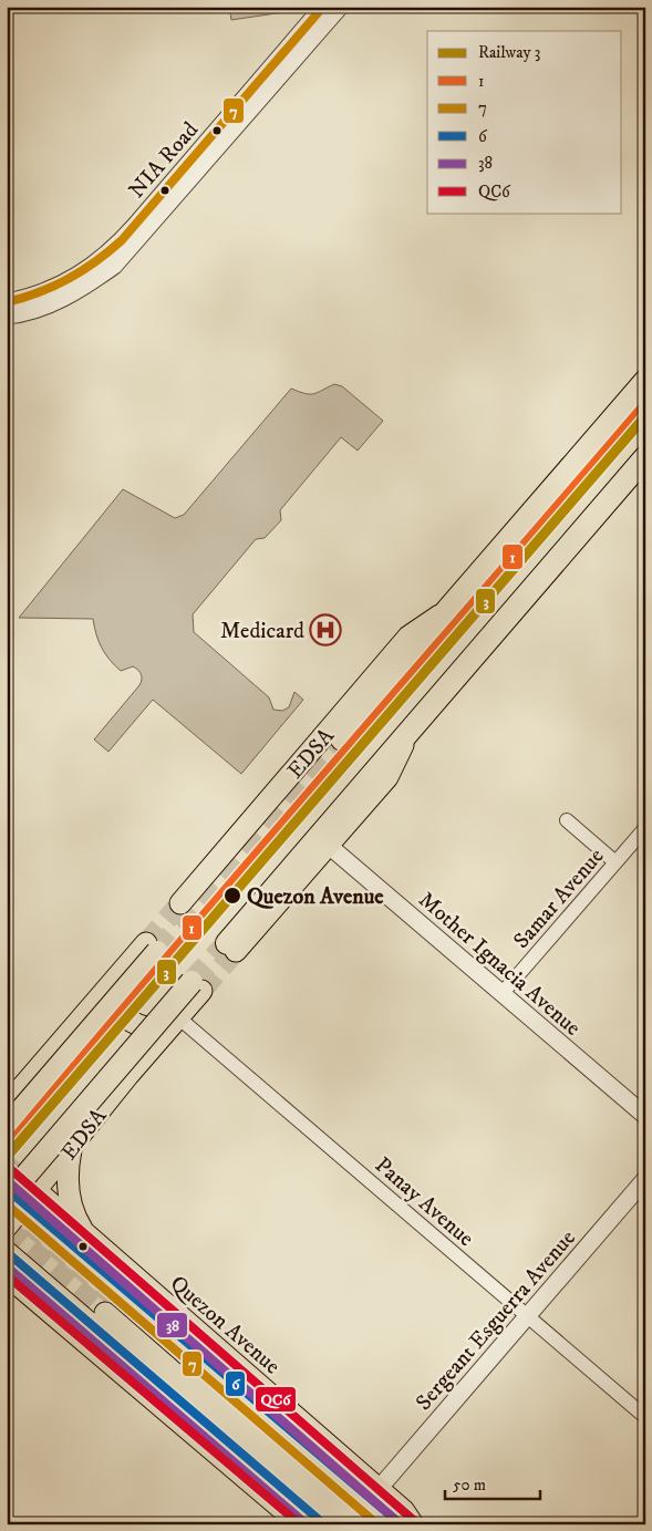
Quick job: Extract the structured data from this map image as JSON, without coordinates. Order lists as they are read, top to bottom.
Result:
{
  "streets": {
    "highway": ["EDSA"],
    "main road": ["Quezon Avenue"],
    "street": [
      "NIA Road",
      "Samar Avenue",
      "Mother Ignacia Avenue",
      "Panay Avenue",
      "Sergeant Esguerra Avenue"
    ]
  },
  "crossings": [
    ["EDSA", "Panay Avenue"],
    ["EDSA", "Quezon Avenue"],
    ["Samar Avenue", "Mother Ignacia Avenue"],
    ["Panay Avenue", "Sergeant Esguerra Avenue"],
    ["Sergeant Esguerra Avenue", "Quezon Avenue"]
  ],
  "places": {
    "hospital": ["Medicard"],
    "other": ["Quezon Avenue"]
  },
  "lines": [
    "transit line 7",
    "transit line 1",
    "rail line 3",
    "transit line QC6",
    "transit line 38",
    "transit line 6"
  ],
  "legend": [
    "Railway 3",
    "1",
    "7",
    "6",
    "38",
    "QC6"
  ],
  "scale_bar": "50 m"
}
